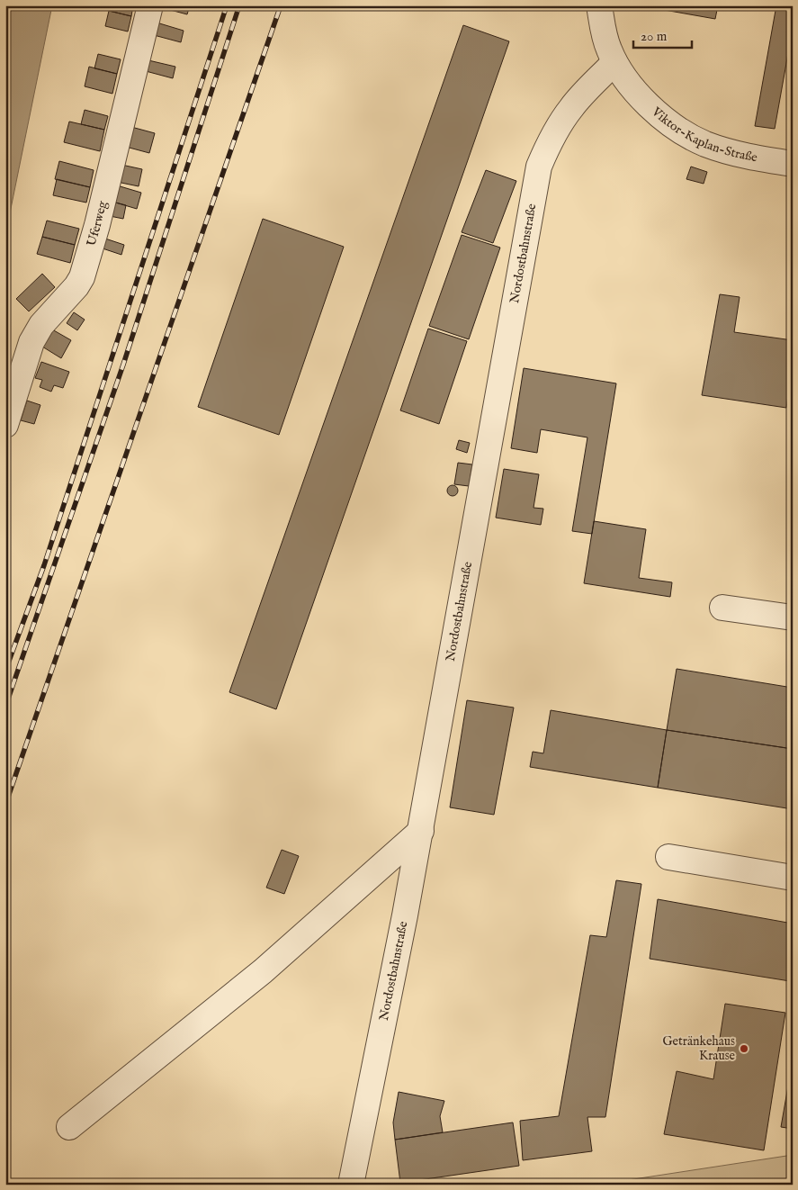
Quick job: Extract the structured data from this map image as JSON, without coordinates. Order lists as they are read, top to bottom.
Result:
{
  "streets": {
    "street": ["Viktor-Kaplan-Straße", "Uferweg", "Nordostbahnstraße"]
  },
  "crossings": [
    ["Viktor-Kaplan-Straße", "Nordostbahnstraße"]
  ],
  "places": ["Getränkehaus Krause"],
  "scale_bar": "20 m"
}
